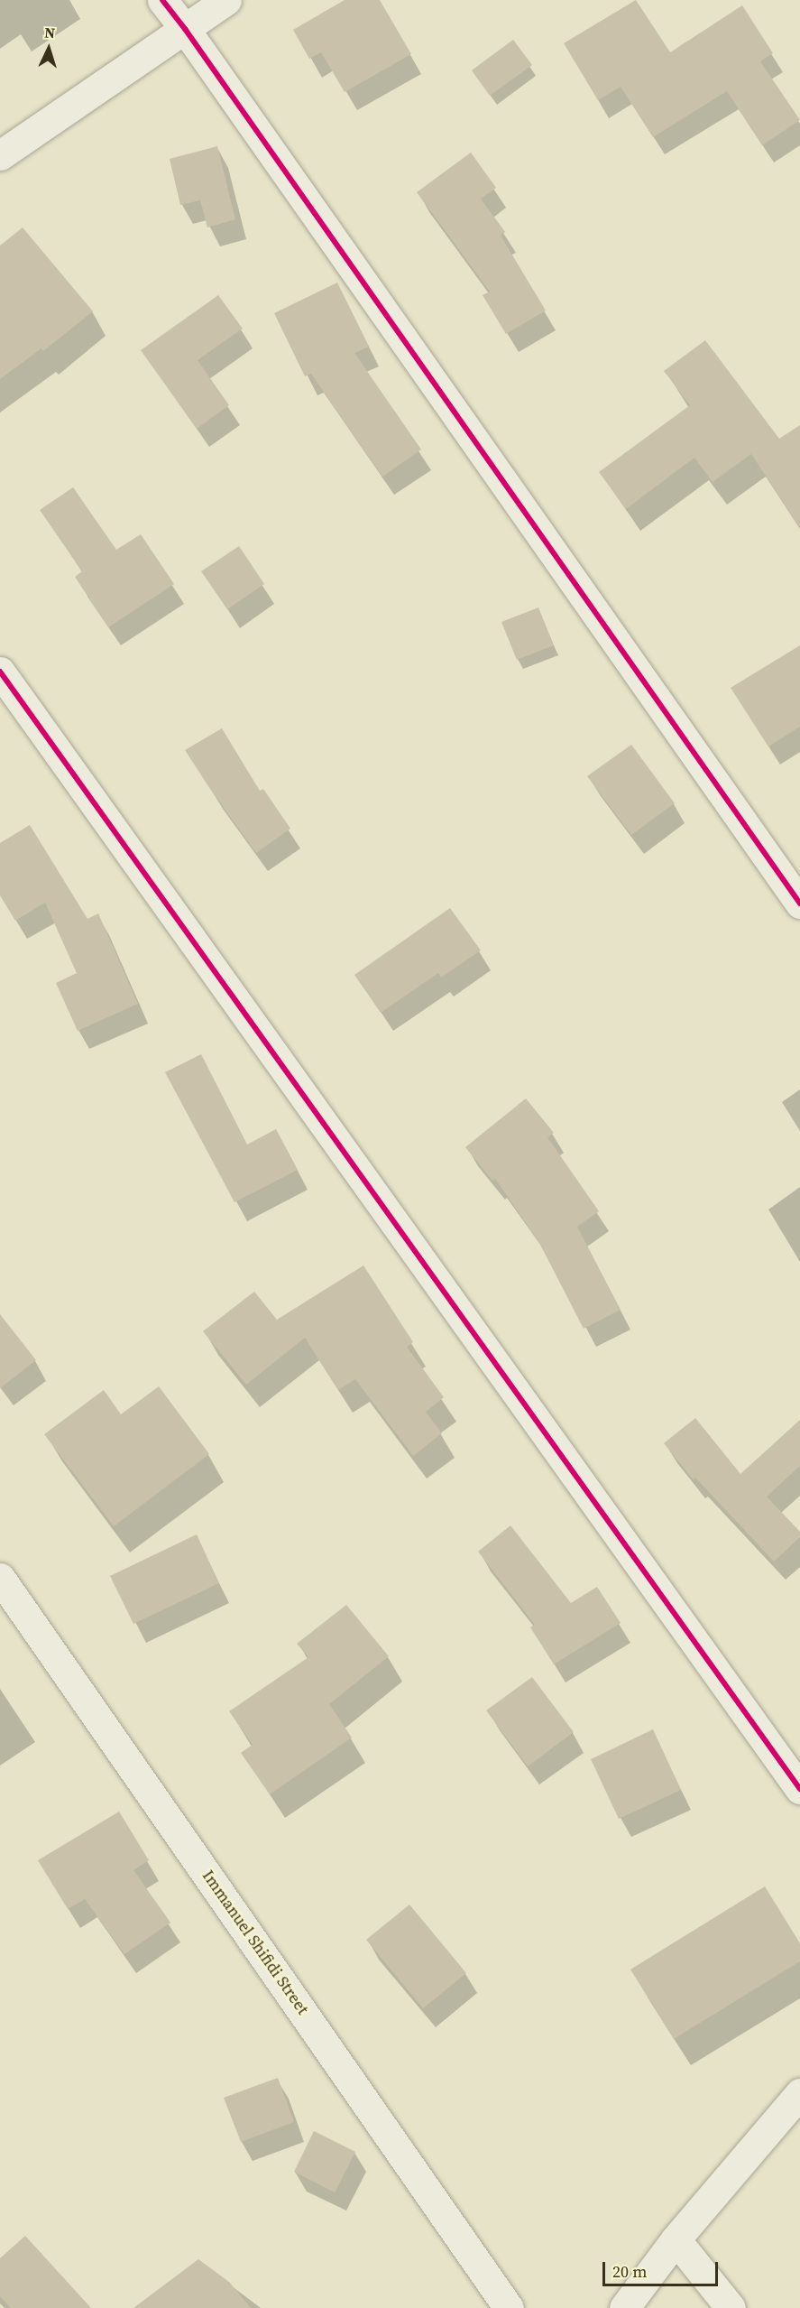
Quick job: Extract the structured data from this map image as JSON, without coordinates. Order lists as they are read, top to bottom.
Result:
{
  "streets": {
    "street": ["Immanuel Shifidi Street"]
  },
  "scale_bar": "20 m",
  "north": "top"
}
